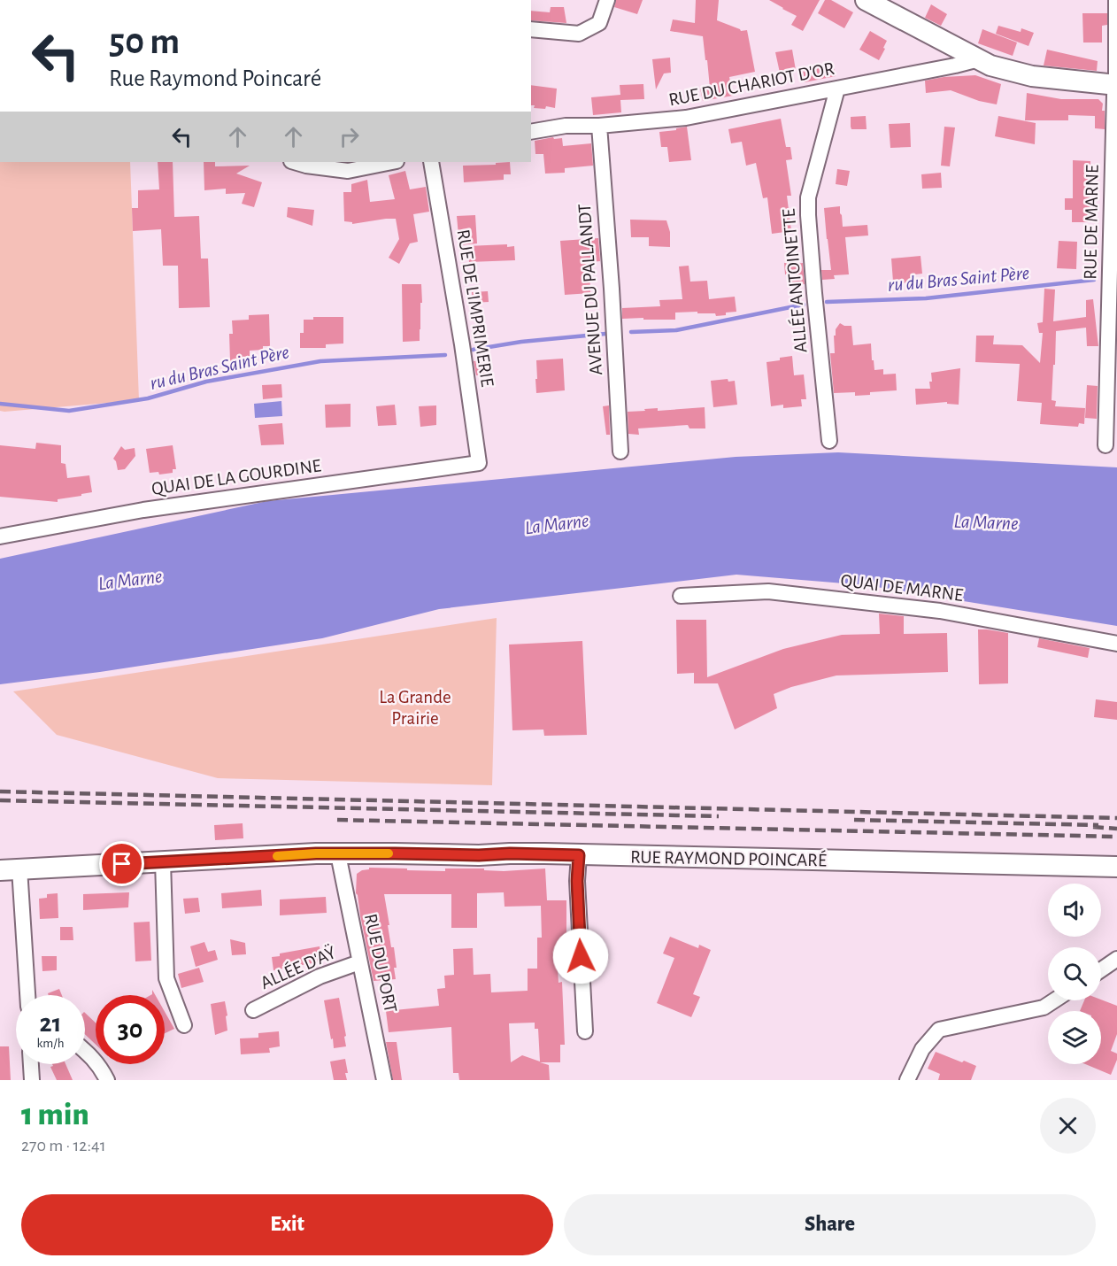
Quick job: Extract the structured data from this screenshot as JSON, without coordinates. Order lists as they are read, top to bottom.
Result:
{
  "streets": {
    "street": [
      "RUE DU CHARIOT D'OR",
      "RUE DE MARNE",
      "ALLÉE ANTOINETTE",
      "AVENUE DU PALLANDT",
      "RUE DE L'IMPRIMERIE",
      "QUAI DE LA GOURDINE",
      "QUAI DE MARNE",
      "RUE RAYMOND POINCARÉ",
      "RUE DU PORT",
      "ALLÉE D'AŸ"
    ]
  },
  "crossings": [
    ["RUE DU CHARIOT D'OR", "ALLÉE ANTOINETTE"],
    ["RUE DU CHARIOT D'OR", "AVENUE DU PALLANDT"],
    ["RUE DE L'IMPRIMERIE", "QUAI DE LA GOURDINE"],
    ["RUE RAYMOND POINCARÉ", "RUE DU PORT"],
    ["RUE DU PORT", "ALLÉE D'AŸ"]
  ],
  "water": ["ru du Bras Saint Père", "La Marne"],
  "parks": ["La Grande Prairie"],
  "page": {
    "turn": ["50 m", "Rue Raymond Poincaré"],
    "speed": "21 km/h",
    "limit": "30",
    "heading": ["1 min", "270 m · 12:41"],
    "buttons": ["Exit", "Share"]
  }
}
